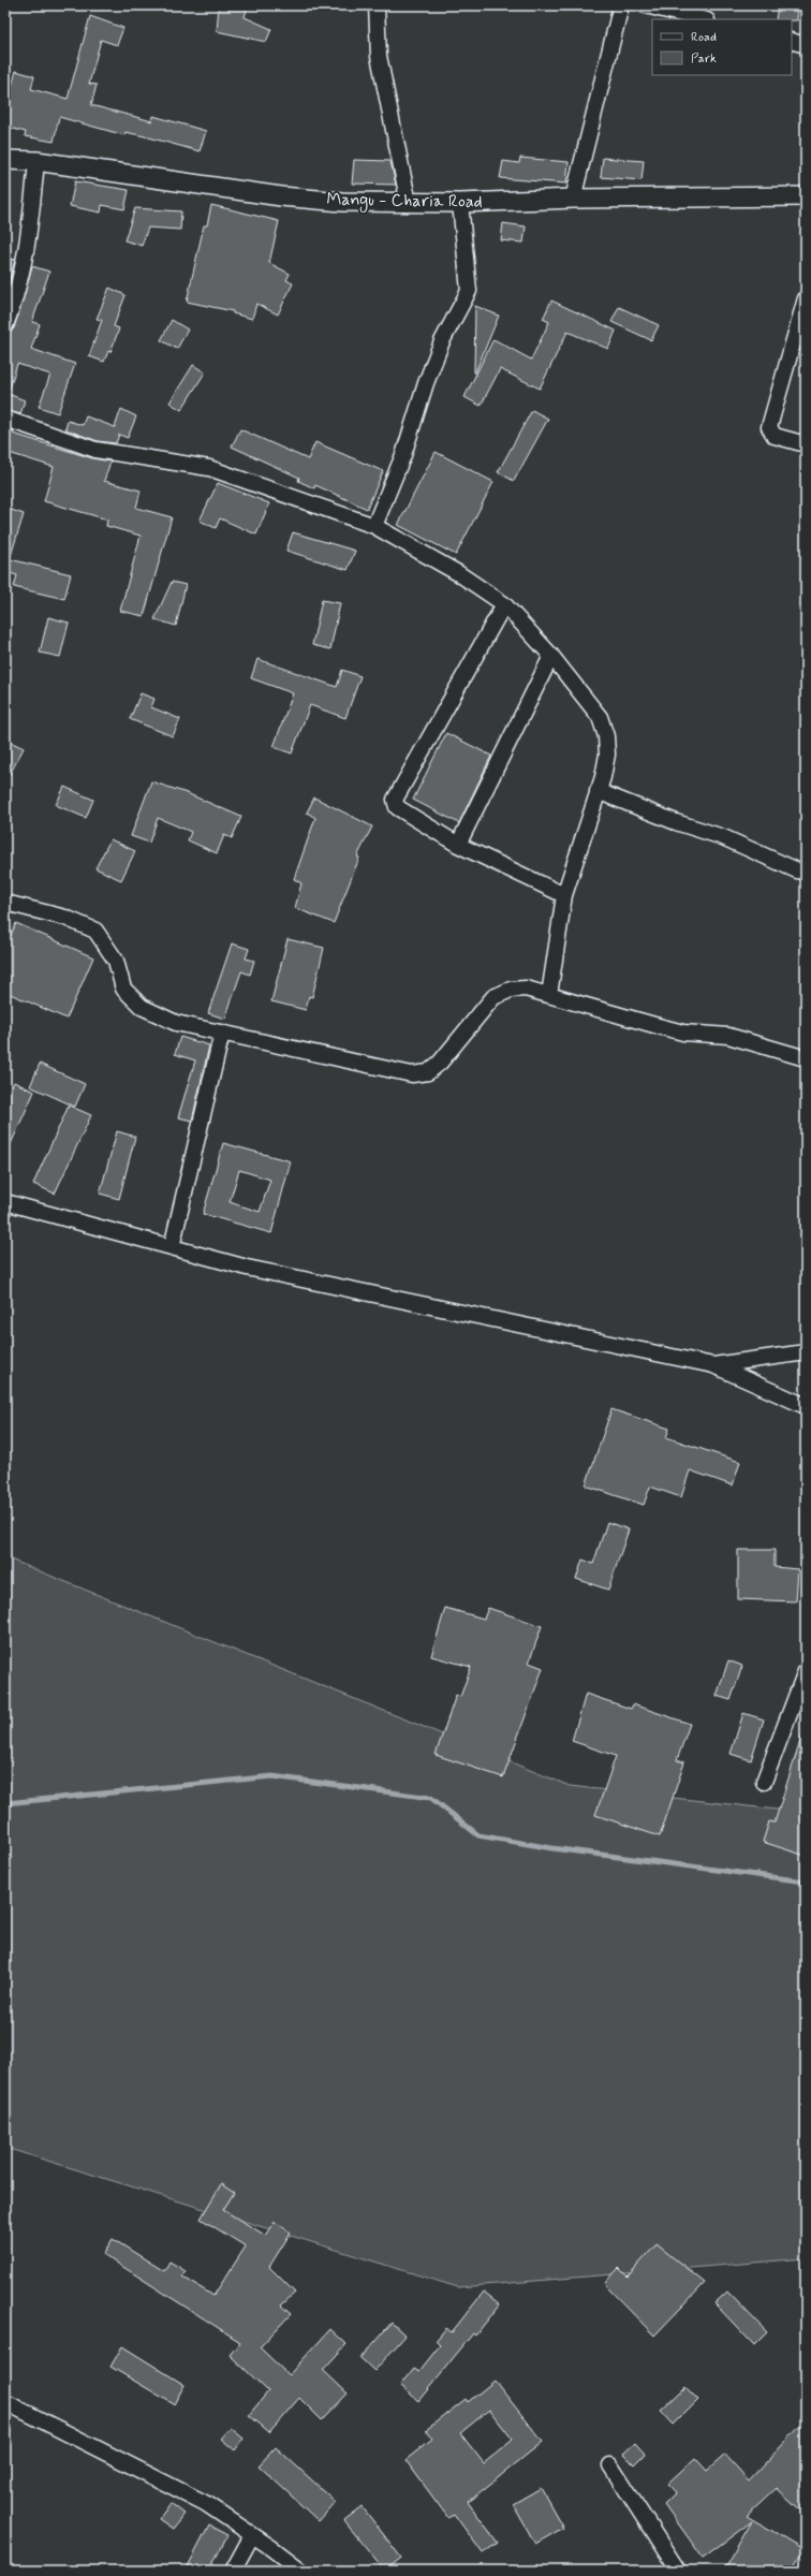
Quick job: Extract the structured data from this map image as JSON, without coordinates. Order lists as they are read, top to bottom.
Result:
{
  "streets": {
    "street": ["Mangu - Charia Road"]
  },
  "legend": ["Road", "Park"]
}
